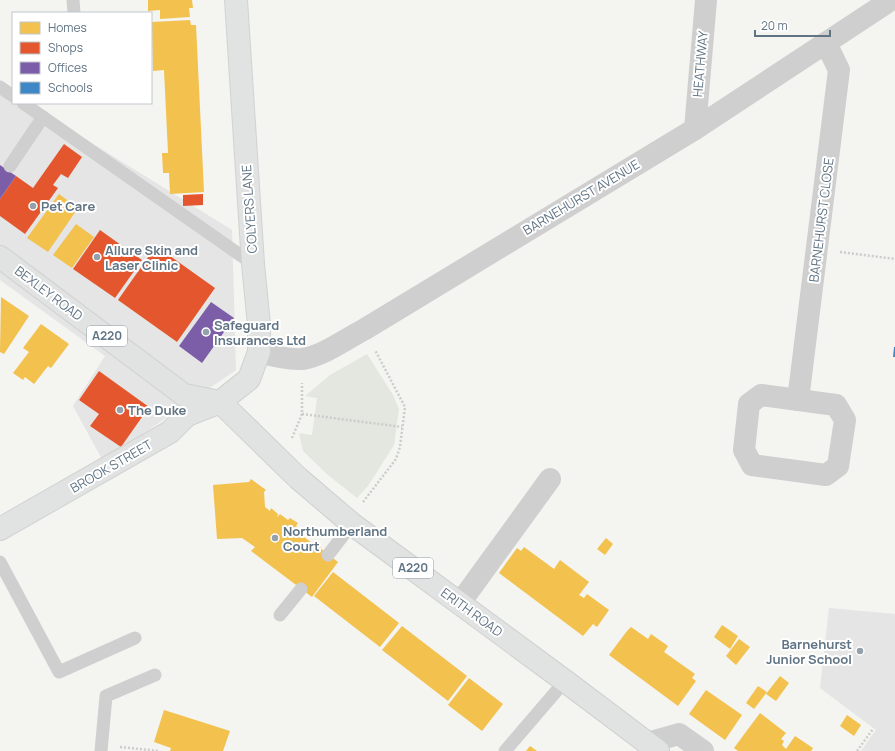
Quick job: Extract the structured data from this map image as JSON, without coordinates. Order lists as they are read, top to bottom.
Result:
{
  "streets": {
    "main road": [
      "COLYERS LANE",
      "BEXLEY ROAD",
      "A220",
      "BROOK STREET",
      "ERITH ROAD"
    ],
    "street": ["HEATHWAY", "BARNEHURST AVENUE", "BARNEHURST CLOSE"]
  },
  "crossings": [
    ["HEATHWAY", "BARNEHURST AVENUE"],
    ["BARNEHURST AVENUE", "COLYERS LANE"],
    ["BARNEHURST AVENUE", "BARNEHURST CLOSE"],
    ["COLYERS LANE", "BEXLEY ROAD"],
    ["COLYERS LANE", "BROOK STREET"],
    ["COLYERS LANE", "ERITH ROAD"],
    ["BEXLEY ROAD", "BROOK STREET"],
    ["BEXLEY ROAD", "ERITH ROAD"],
    ["BROOK STREET", "ERITH ROAD"]
  ],
  "places": [
    "Pet Care",
    "Allure Skin and Laser Clinic",
    "Safeguard Insurances Ltd",
    "The Duke",
    "Northumberland Court",
    "Barnehurst Junior School"
  ],
  "legend": [
    "Homes",
    "Shops",
    "Offices",
    "Schools"
  ],
  "scale_bar": "20 m"
}
